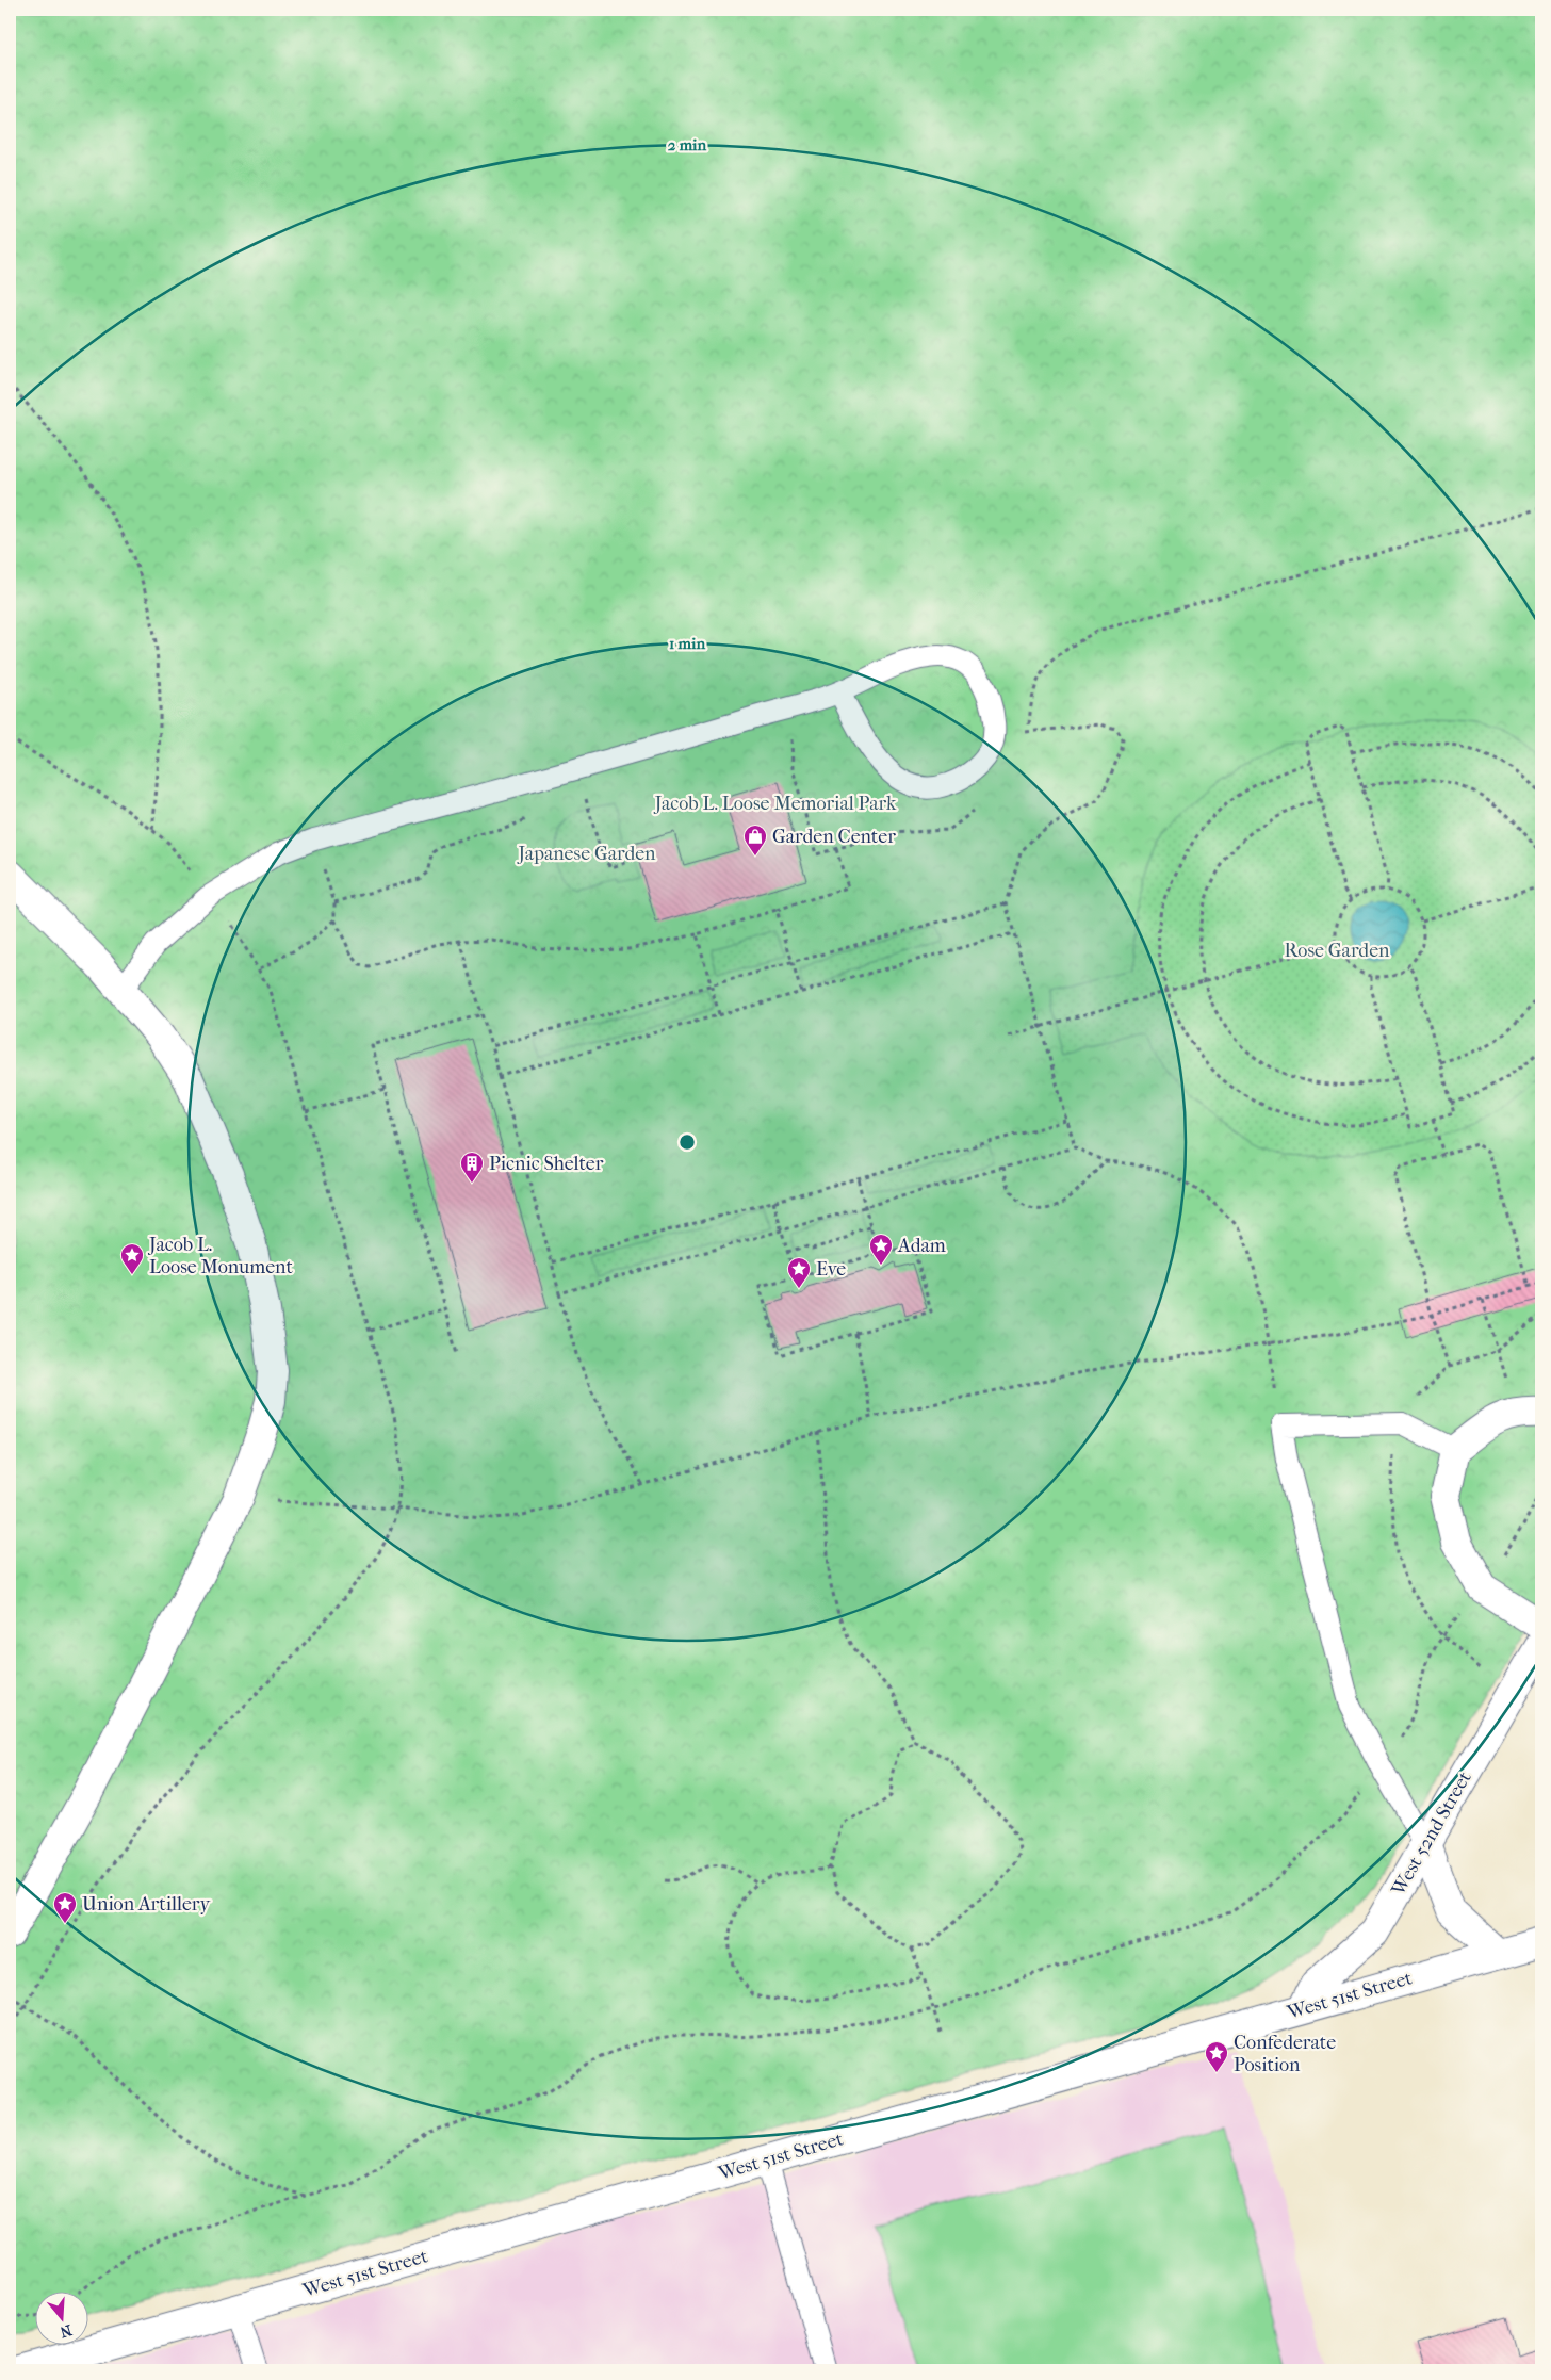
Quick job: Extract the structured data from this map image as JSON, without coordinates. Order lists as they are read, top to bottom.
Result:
{
  "streets": {
    "street": ["West 52nd Street", "West 51st Street"]
  },
  "crossings": [
    ["West 52nd Street", "West 51st Street"]
  ],
  "parks": ["Jacob L. Loose Memorial Park", "Japanese Garden", "Rose Garden"],
  "places": {
    "shop": ["Garden Center"],
    "building": ["Picnic Shelter"],
    "place": [
      "Adam",
      "Jacob L. Loose Monument",
      "Eve",
      "Union Artillery",
      "Confederate Position"
    ]
  },
  "north": "bottom",
  "rings": ["2 min", "1 min"]
}
